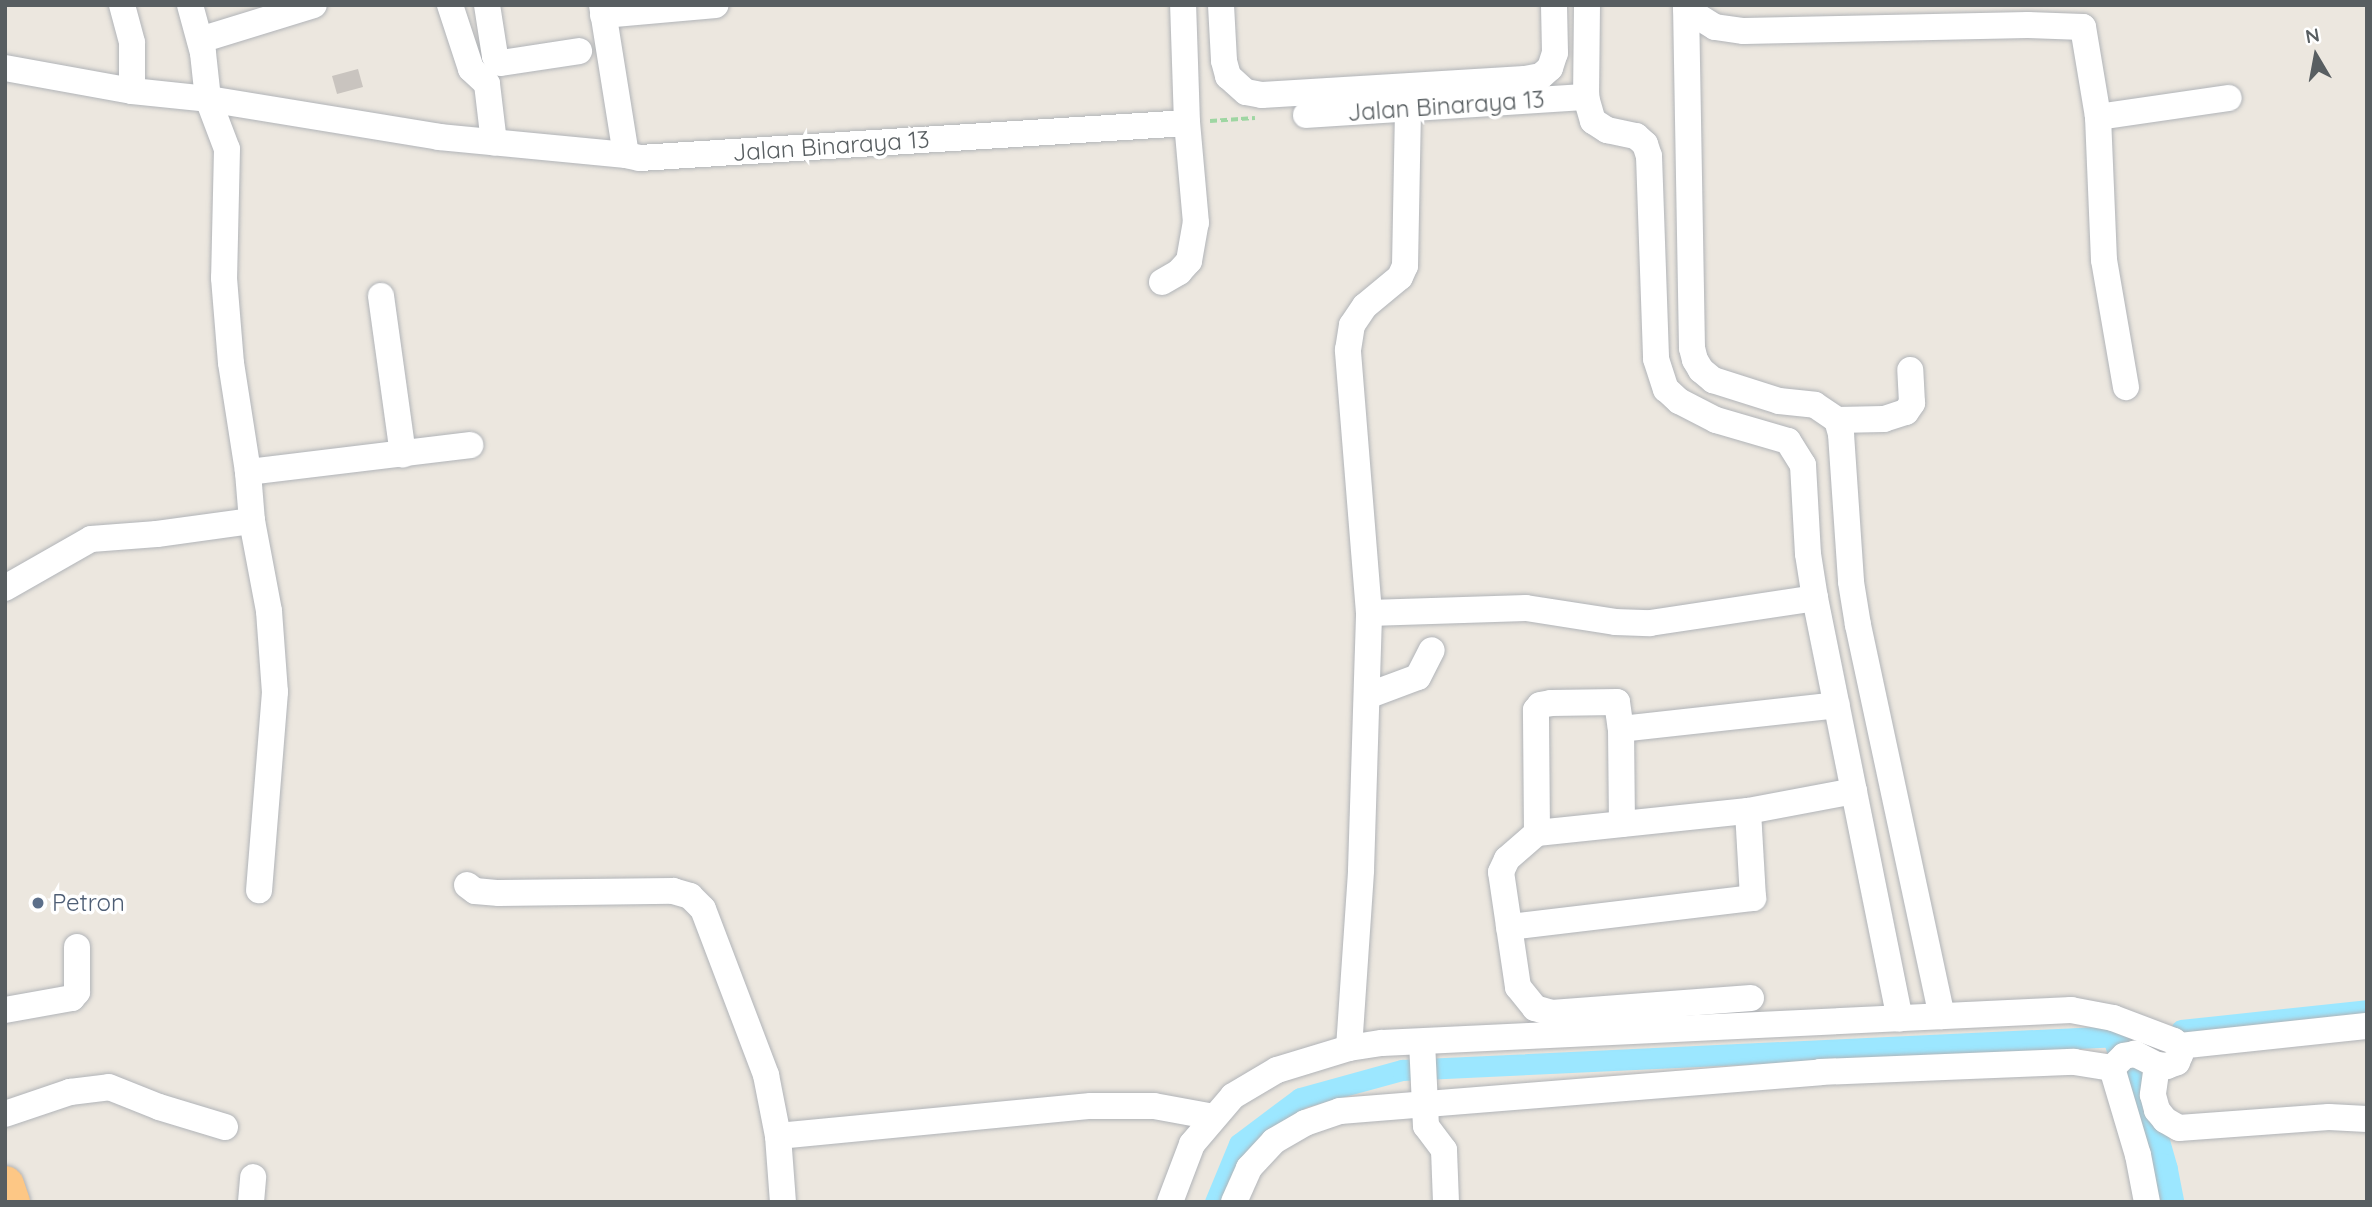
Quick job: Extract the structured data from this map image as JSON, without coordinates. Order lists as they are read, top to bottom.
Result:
{
  "streets": {
    "street": ["Jalan Binaraya 13"]
  },
  "places": ["Petron"],
  "north": "top"
}
